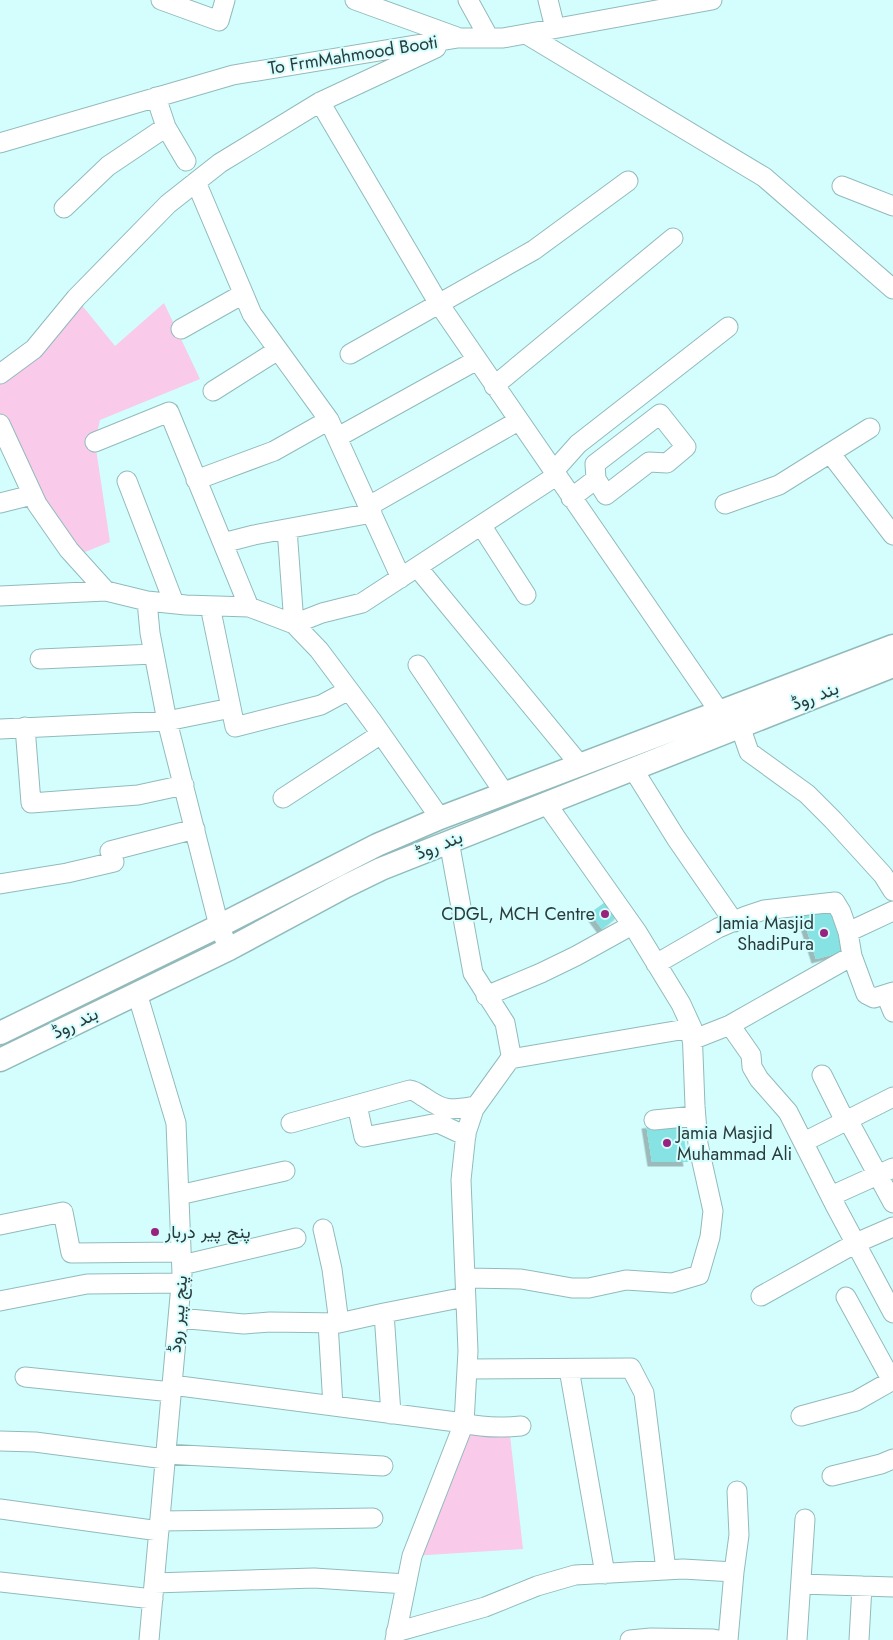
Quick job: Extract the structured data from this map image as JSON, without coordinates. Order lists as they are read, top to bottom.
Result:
{
  "streets": {
    "main road": ["بند روڈ"],
    "street": ["To FrmMahmood Booti", "پنج پیر روڈ"]
  },
  "crossings": [
    ["بند روڈ", "پنج پیر روڈ"]
  ],
  "places": [
    "CDGL, MCH Centre",
    "Jamia Masjid ShadiPura",
    "Jamia Masjid Muhammad Ali",
    "پنج پیر دربار"
  ]
}
